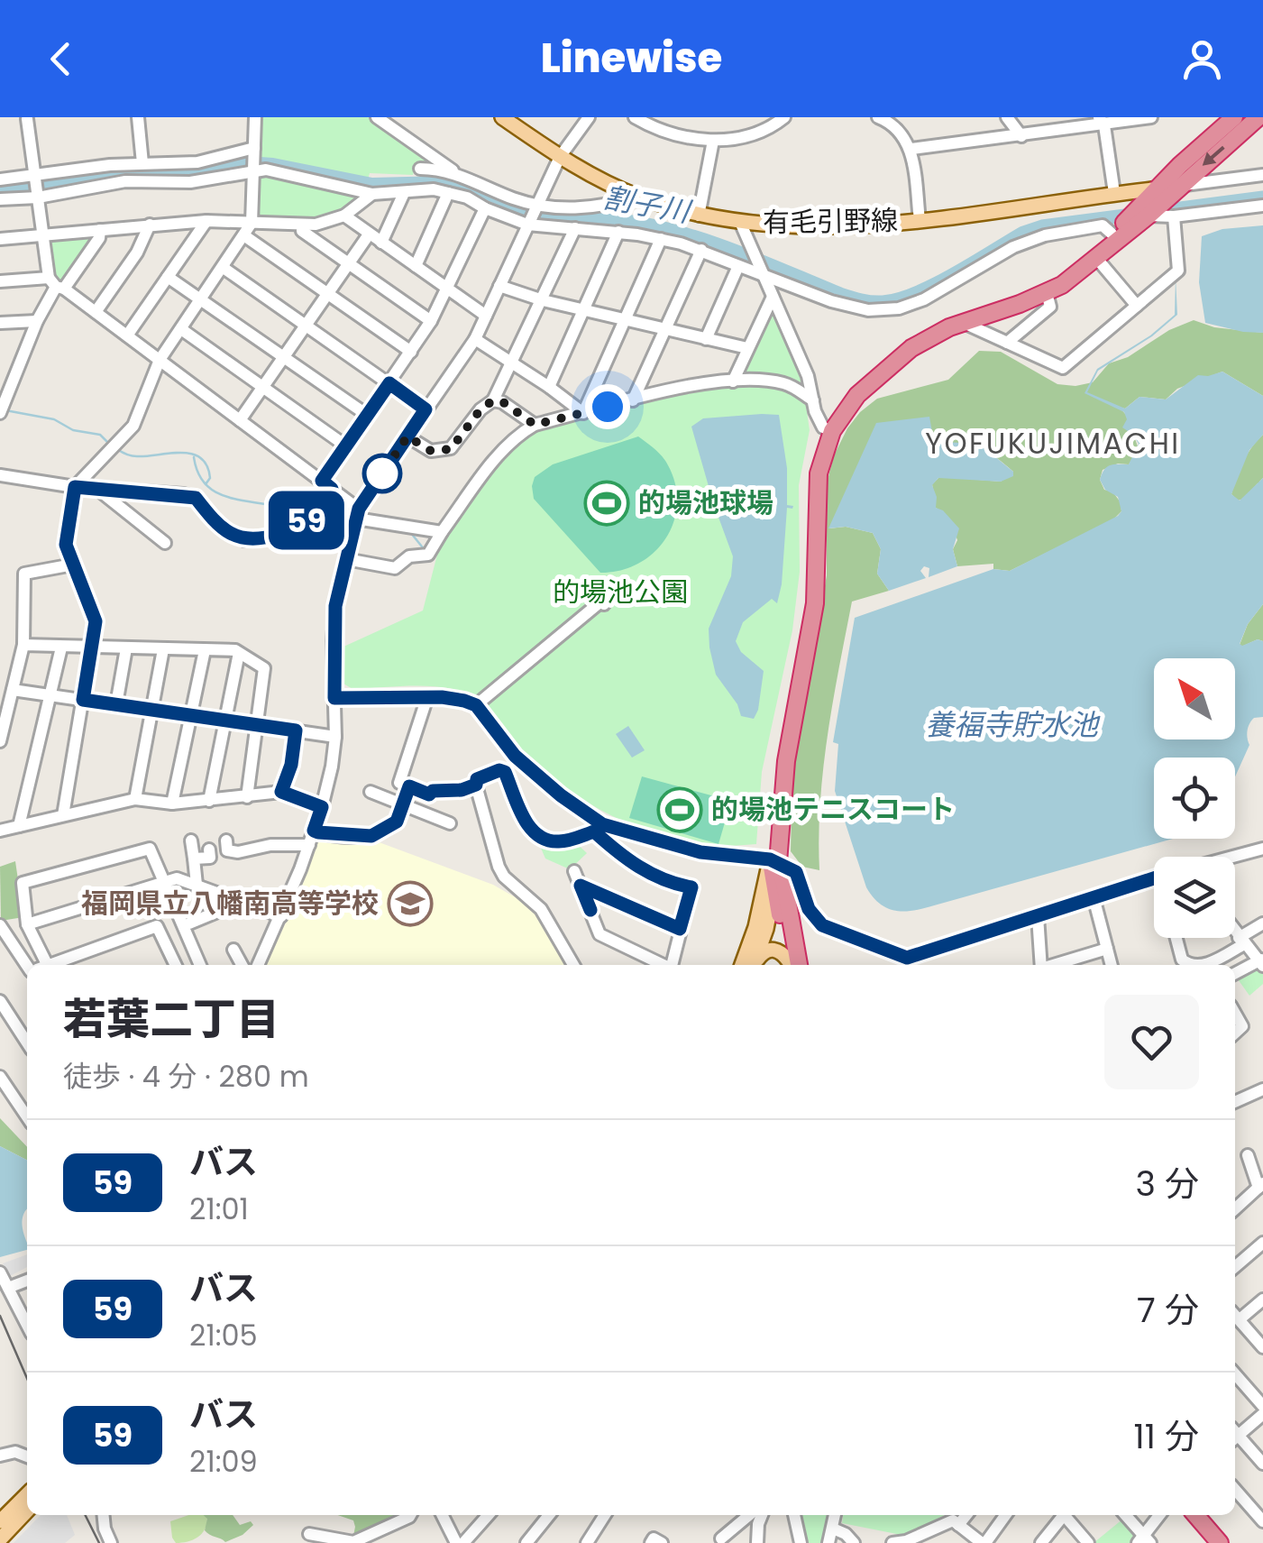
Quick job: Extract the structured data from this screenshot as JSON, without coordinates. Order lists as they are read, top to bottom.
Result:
{
  "streets": {
    "main road": ["有毛引野線"]
  },
  "districts": ["YOFUKUJIMACHI"],
  "water": ["割子川", "養福寺貯水池"],
  "parks": ["的場池公園"],
  "places": {
    "sports": ["的場池球場", "的場池テニスコート"],
    "school or university": ["福岡県立八幡南高等学校"]
  },
  "lines": ["bus line 59"],
  "north": "top left",
  "page": {
    "header": "Linewise",
    "on_map": "59",
    "heading": ["若葉二丁目", "徒歩 · 4 分 · 280 m"],
    "list": [
      {
        "mark": "59",
        "name": "バス",
        "note": "21:01",
        "value": "3 分"
      },
      {
        "mark": "59",
        "name": "バス",
        "note": "21:05",
        "value": "7 分"
      },
      {
        "mark": "59",
        "name": "バス",
        "note": "21:09",
        "value": "11 分"
      }
    ]
  }
}
